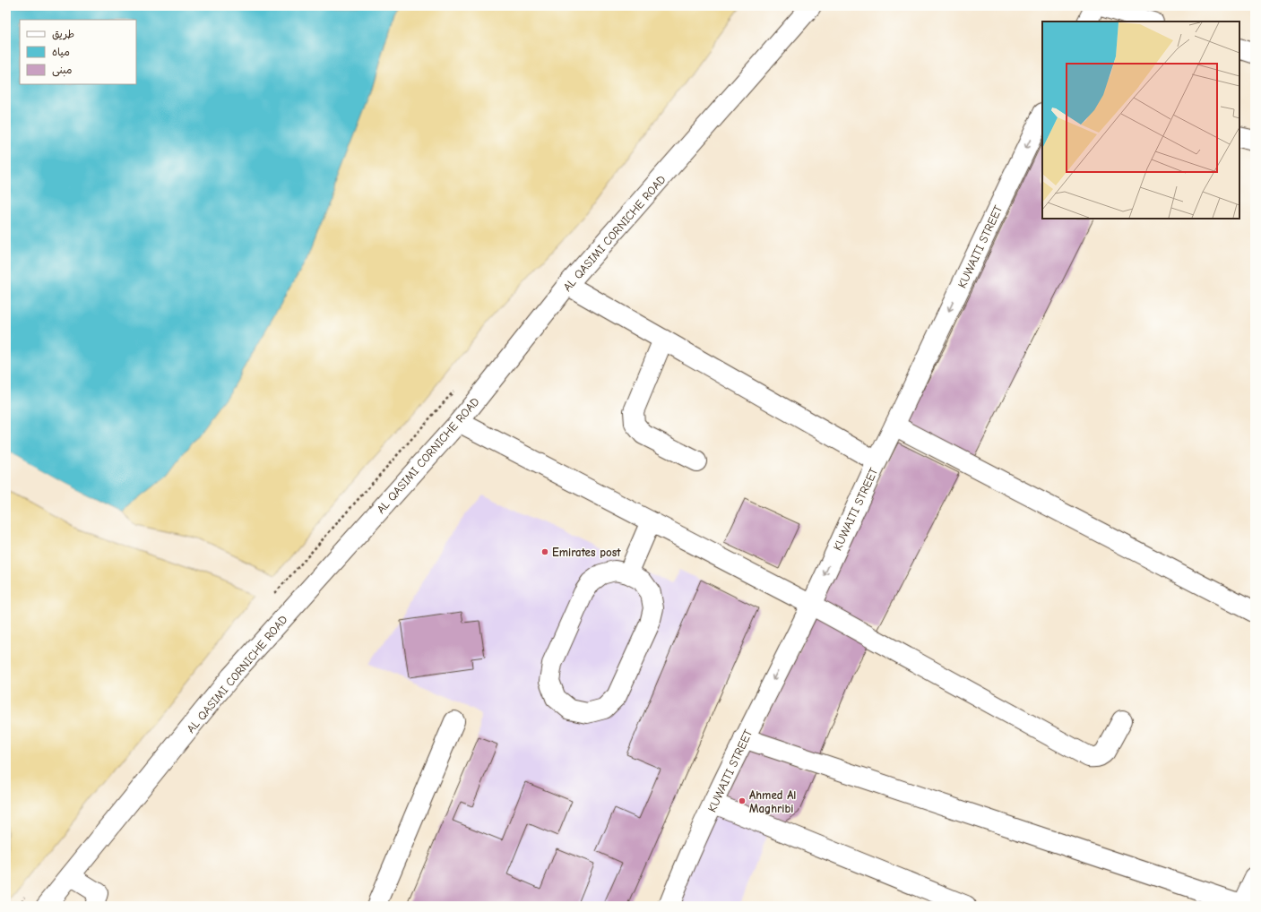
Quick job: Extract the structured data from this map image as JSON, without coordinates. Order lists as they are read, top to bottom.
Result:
{
  "streets": {
    "street": ["AL QASIMI CORNICHE ROAD", "KUWAITI STREET"]
  },
  "one_way": ["KUWAITI STREET"],
  "places": ["Emirates post", "Ahmed Al Maghribi"],
  "legend": ["طريق", "مياه", "مبنى"]
}
